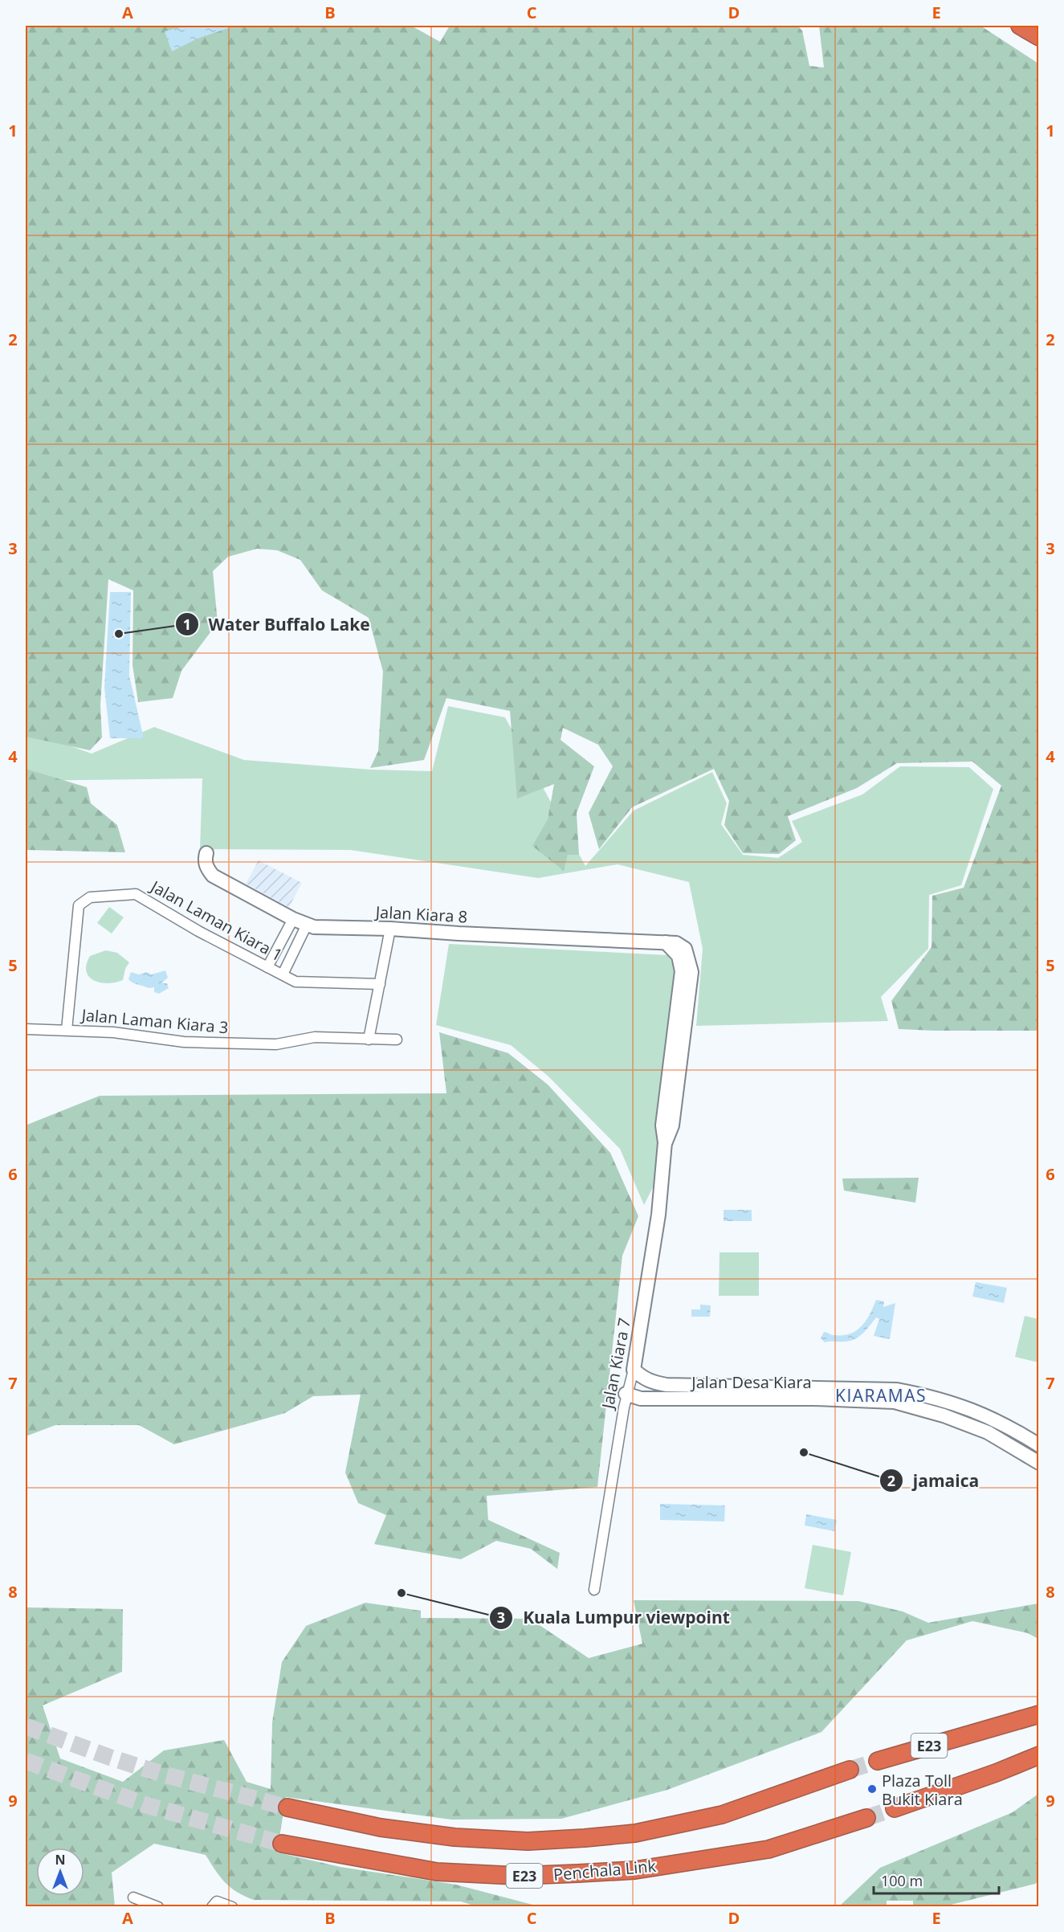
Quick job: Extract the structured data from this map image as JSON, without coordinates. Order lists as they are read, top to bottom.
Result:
{
  "streets": {
    "highway": ["E23", "Penchala Link"],
    "street": [
      "Jalan Kiara 8",
      "Jalan Laman Kiara 1",
      "Jalan Laman Kiara 3",
      "Jalan Kiara 7",
      "Jalan Desa Kiara"
    ]
  },
  "crossings": [
    ["Jalan Kiara 8", "Jalan Kiara 7"],
    ["Jalan Laman Kiara 1", "Jalan Laman Kiara 3"],
    ["Jalan Kiara 7", "Jalan Desa Kiara"]
  ],
  "districts": ["KIARAMAS"],
  "places": [
    "Water Buffalo Lake",
    "jamaica",
    "Kuala Lumpur viewpoint",
    "Plaza Toll Bukit Kiara"
  ],
  "scale_bar": "100 m",
  "north": "top",
  "grid": {
    "columns": [
      "A",
      "B",
      "C",
      "D",
      "E"
    ],
    "rows": [
      "1",
      "2",
      "3",
      "4",
      "5",
      "6",
      "7",
      "8",
      "9"
    ]
  }
}
